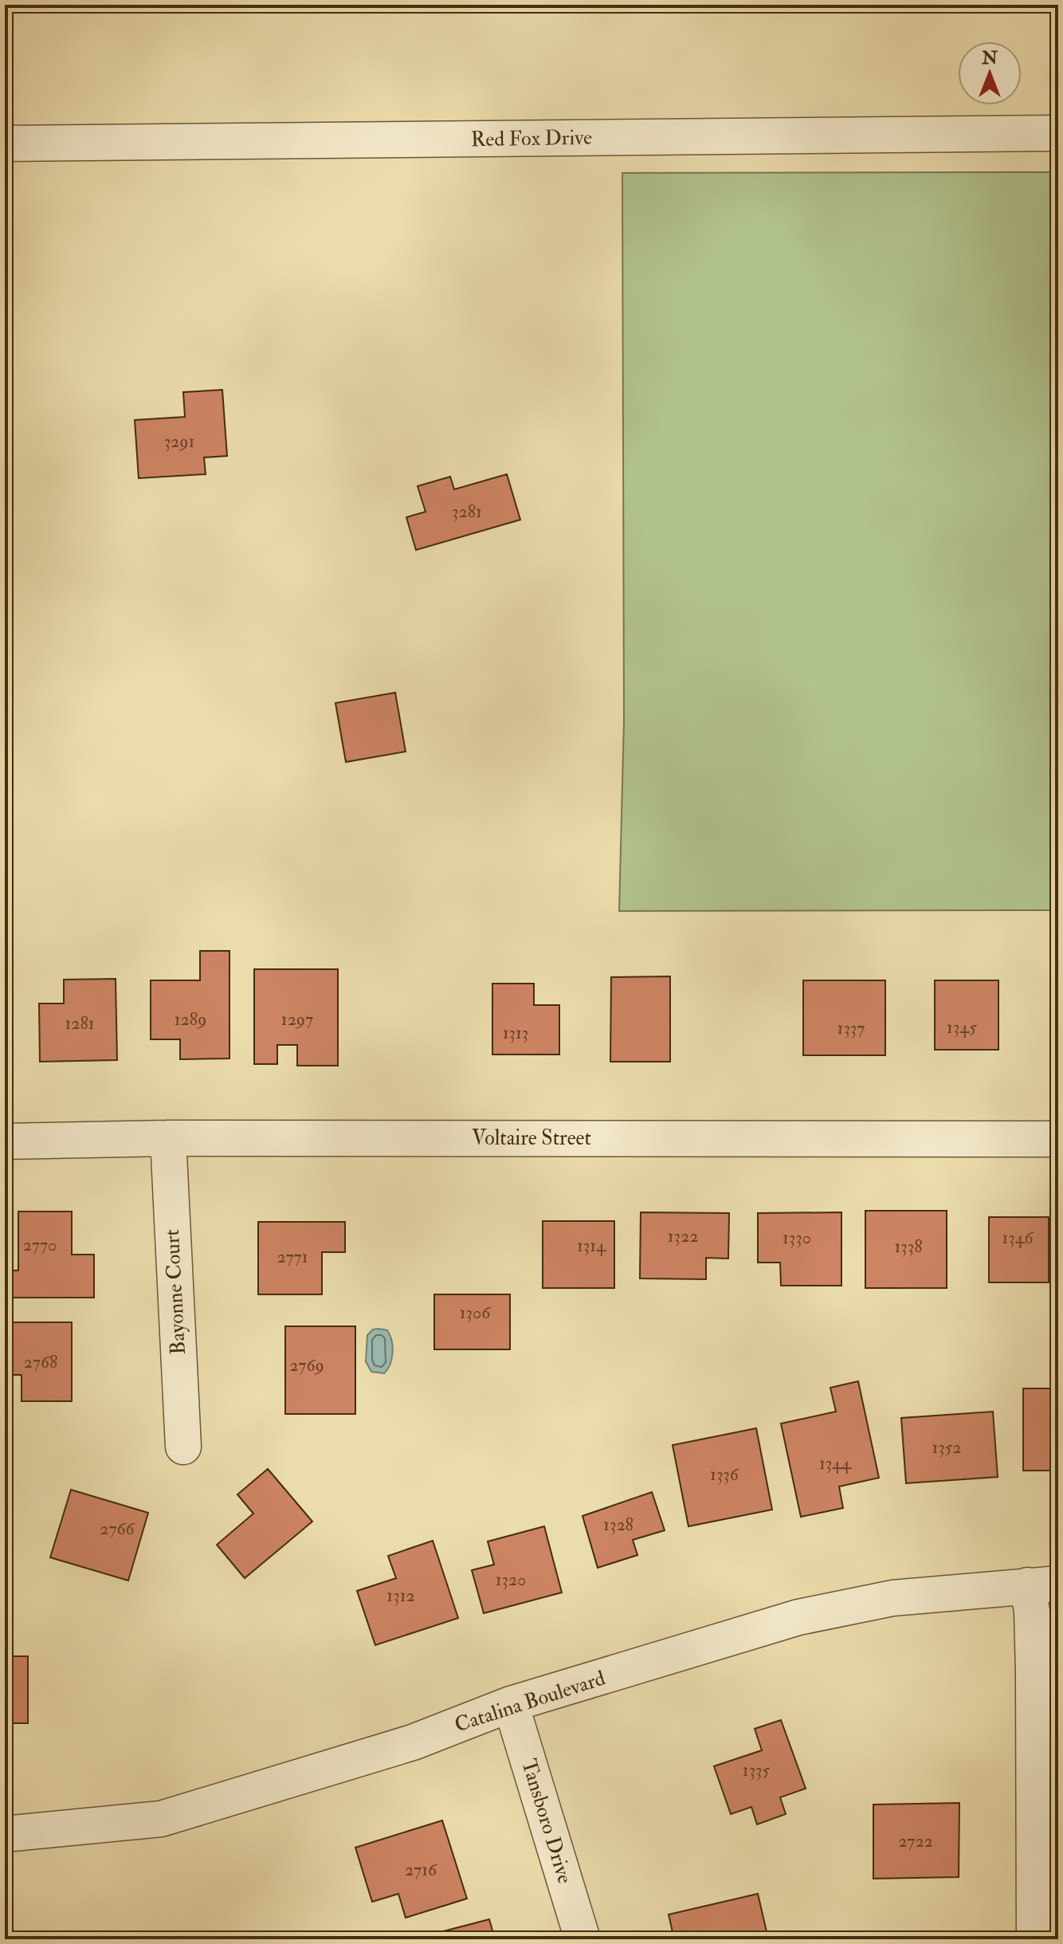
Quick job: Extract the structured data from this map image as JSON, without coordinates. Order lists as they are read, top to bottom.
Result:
{
  "streets": {
    "street": [
      "Red Fox Drive",
      "Voltaire Street",
      "Bayonne Court",
      "Catalina Boulevard",
      "Tansboro Drive"
    ]
  },
  "crossings": [
    ["Voltaire Street", "Bayonne Court"],
    ["Catalina Boulevard", "Tansboro Drive"]
  ],
  "house_numbers": [
    "3291",
    "3281",
    "1289",
    "1297",
    "1281",
    "1345",
    "1337",
    "1313",
    "1322",
    "1330",
    "1346",
    "2770",
    "1314",
    "1338",
    "2771",
    "1306",
    "2768",
    "2769",
    "1352",
    "1344",
    "1336",
    "1328",
    "2766",
    "1320",
    "1312",
    "1335",
    "2722",
    "2716"
  ],
  "north": "top"
}
